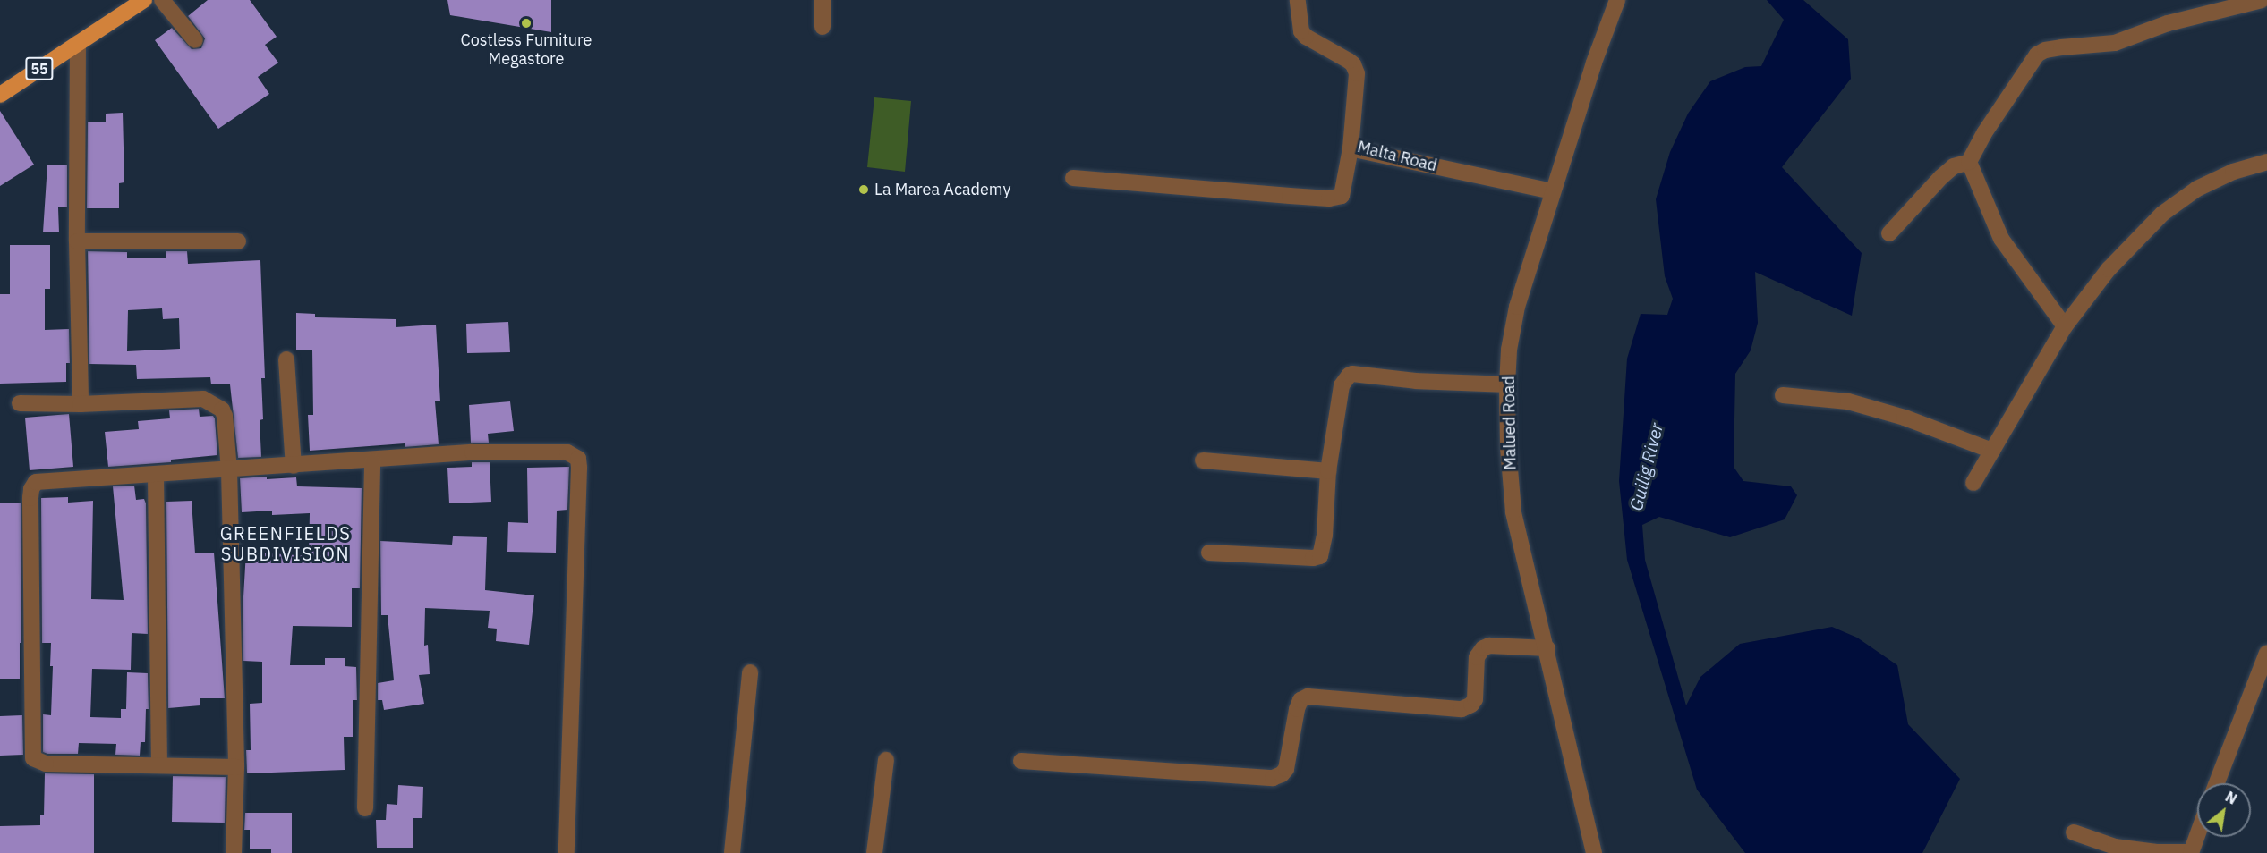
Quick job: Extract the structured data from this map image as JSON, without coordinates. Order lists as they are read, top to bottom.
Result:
{
  "streets": {
    "main road": ["55"],
    "street": ["Malta Road", "Malued Road"]
  },
  "crossings": [
    ["Malta Road", "Malued Road"]
  ],
  "districts": ["GREENFIELDS SUBDIVISION"],
  "water": ["Guilig River"],
  "places": ["Costless Furniture Megastore", "La Marea Academy"],
  "north": "top right"
}
